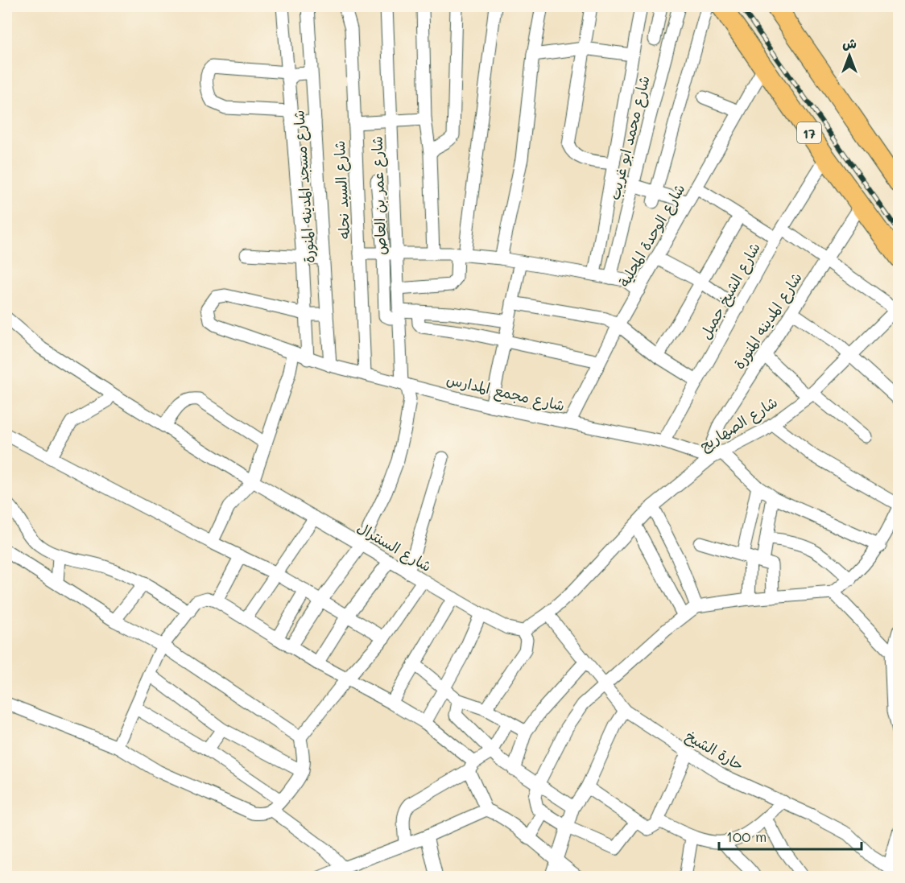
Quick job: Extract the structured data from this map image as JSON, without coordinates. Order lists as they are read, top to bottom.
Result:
{
  "streets": {
    "highway": ["17"],
    "street": [
      "شارع محمد ابو غريب",
      "شارع مسجد المدينه المنورة",
      "شارع السيد نحله",
      "شارع عمر بن العاص",
      "شارع الوحدة المحلية",
      "شارع الشيخ جميل",
      "شارع المدينه المنورة",
      "شارع مجمع المدارس",
      "شارع الصهاريج",
      "شارع السنترال",
      "حارة الشيخ"
    ]
  },
  "crossings": [
    ["17", "شارع الوحدة المحلية"],
    ["17", "شارع الشيخ جميل"],
    ["17", "شارع المدينه المنورة"],
    ["شارع مسجد المدينه المنورة", "شارع مجمع المدارس"],
    ["شارع السيد نحله", "شارع مجمع المدارس"],
    ["شارع عمر بن العاص", "شارع مجمع المدارس"],
    ["شارع عمر بن العاص", "شارع السنترال"],
    ["شارع الوحدة المحلية", "شارع مجمع المدارس"],
    ["شارع الشيخ جميل", "شارع مجمع المدارس"],
    ["شارع المدينه المنورة", "شارع مجمع المدارس"],
    ["شارع المدينه المنورة", "شارع الصهاريج"],
    ["شارع مجمع المدارس", "شارع الصهاريج"],
    ["شارع الصهاريج", "شارع السنترال"],
    ["شارع الصهاريج", "حارة الشيخ"]
  ],
  "scale_bar": "100 m",
  "north": "top"
}
